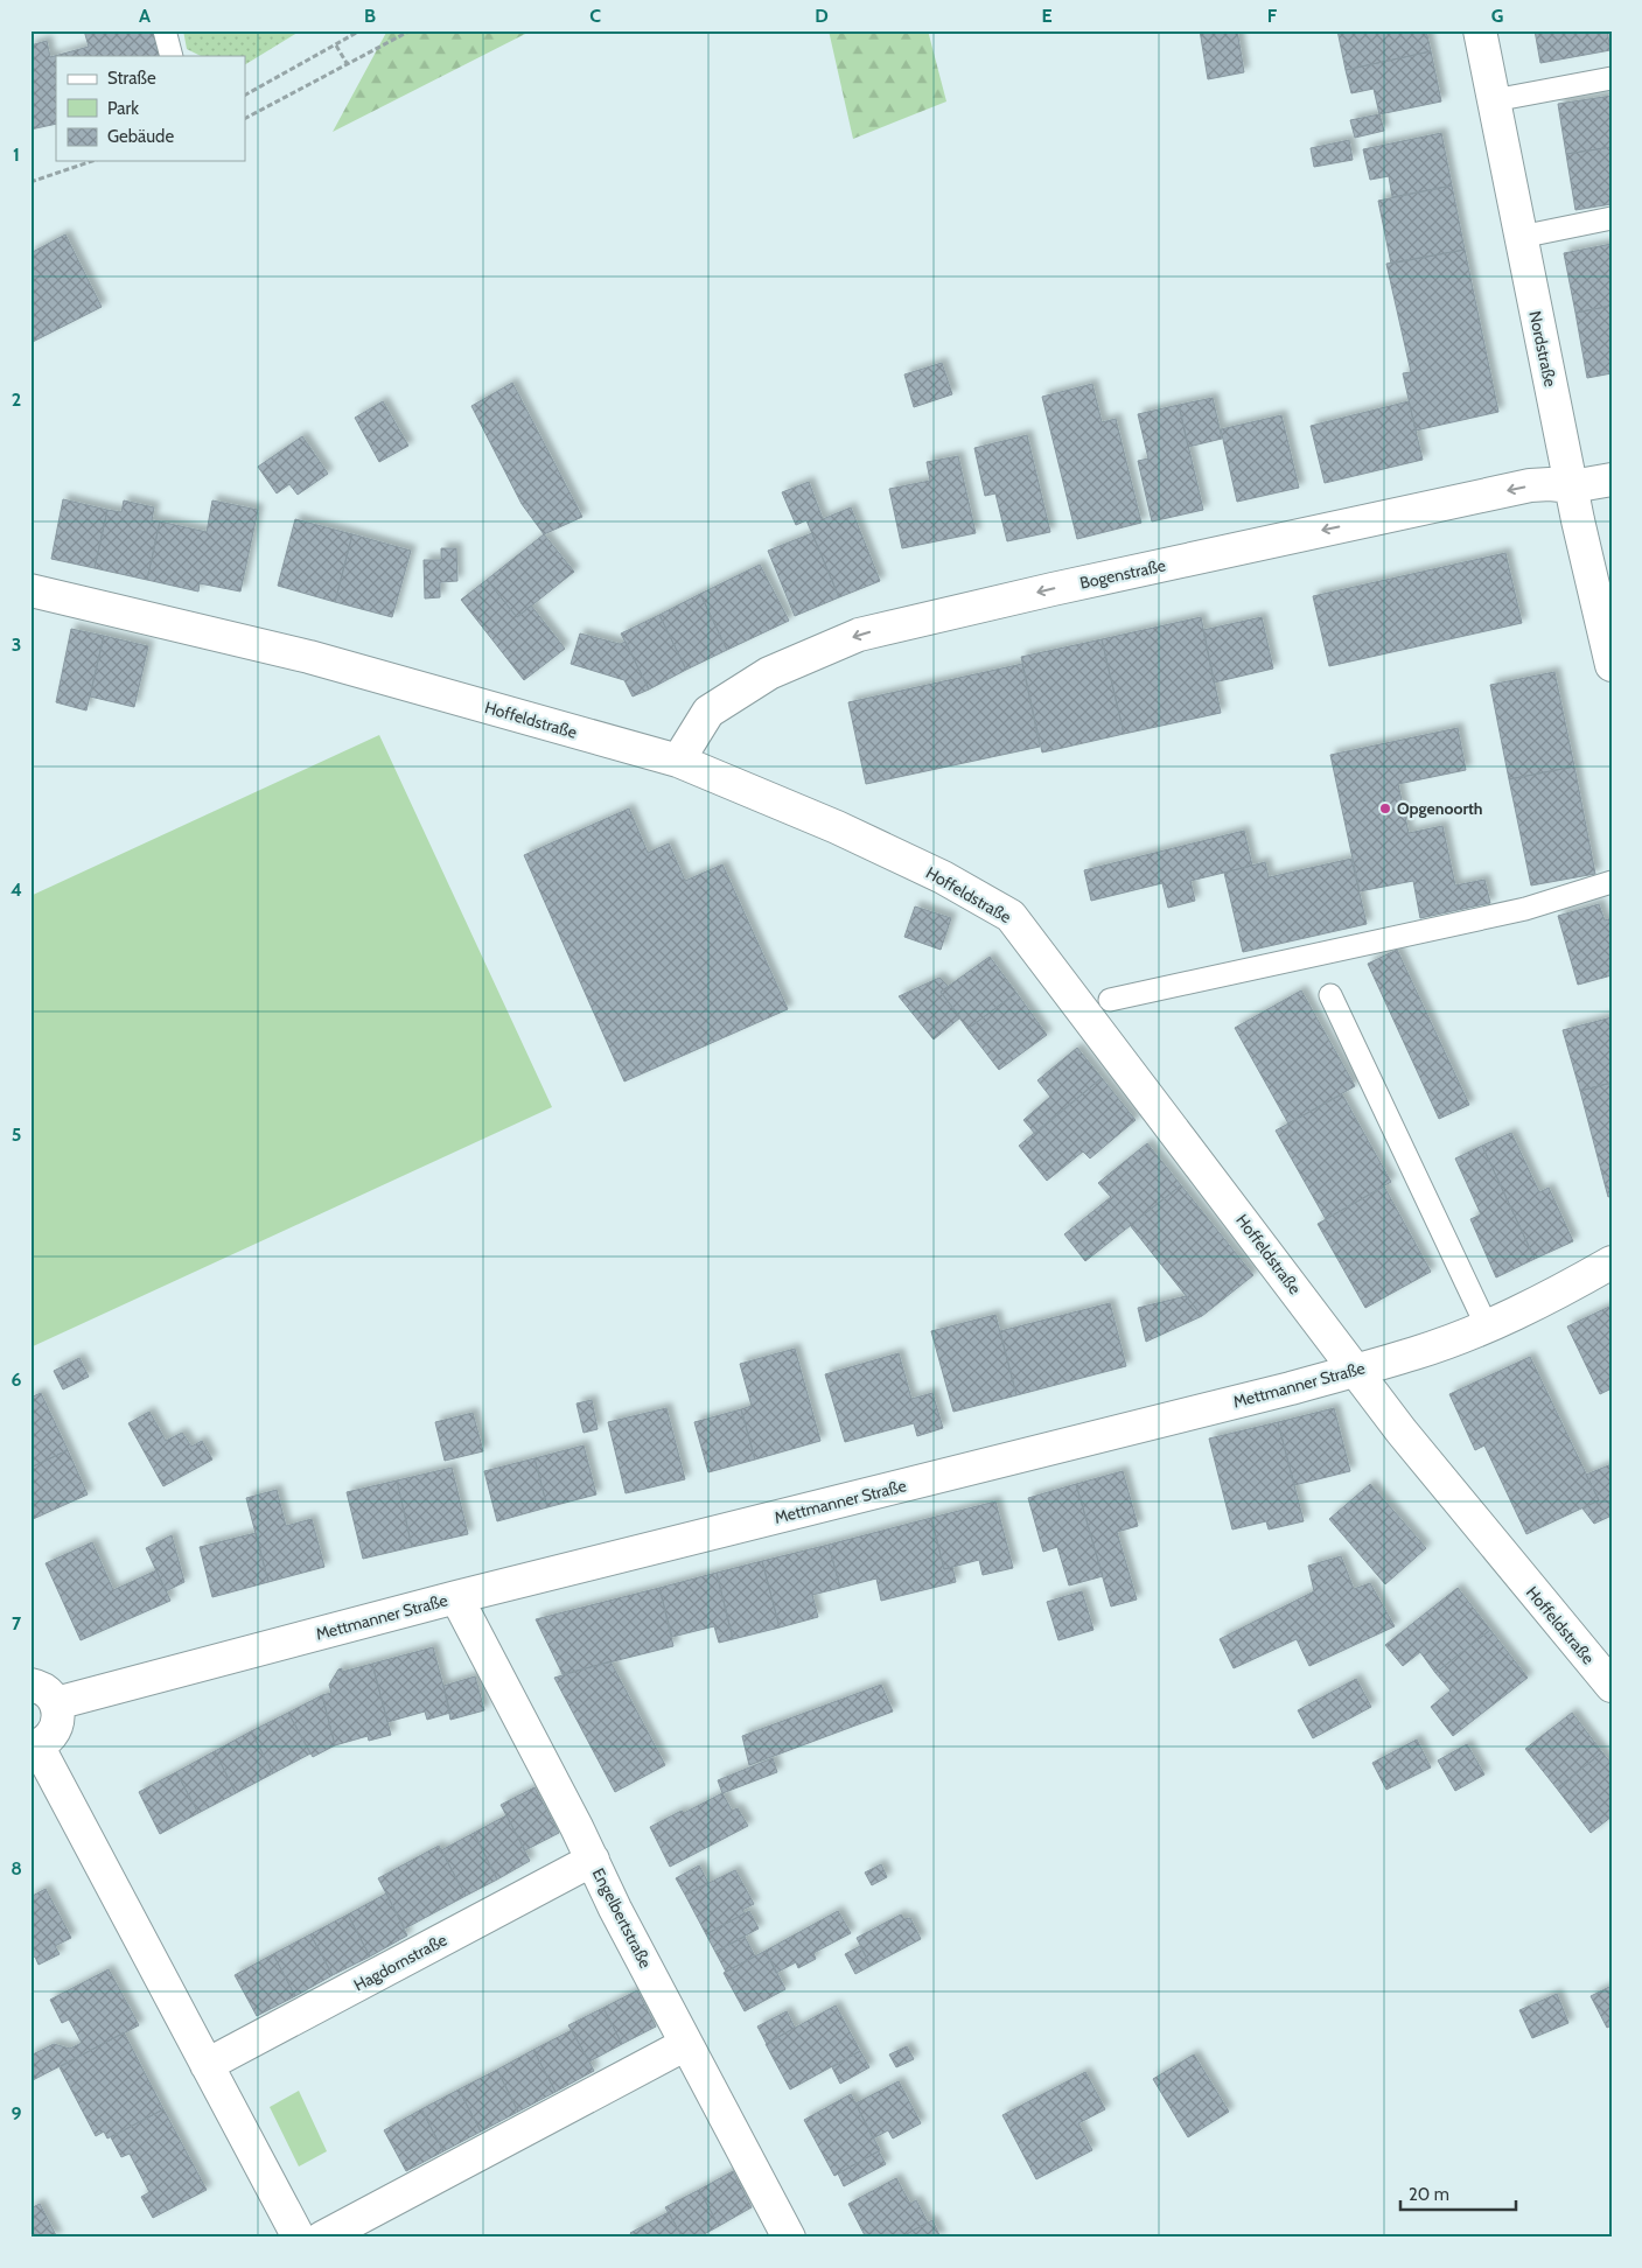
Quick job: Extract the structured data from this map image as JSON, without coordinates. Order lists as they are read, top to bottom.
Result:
{
  "streets": {
    "street": [
      "Nordstraße",
      "Bogenstraße",
      "Hoffeldstraße",
      "Mettmanner Straße",
      "Engelbertstraße",
      "Hagdornstraße"
    ]
  },
  "crossings": [
    ["Nordstraße", "Bogenstraße"],
    ["Bogenstraße", "Hoffeldstraße"],
    ["Hoffeldstraße", "Mettmanner Straße"],
    ["Mettmanner Straße", "Engelbertstraße"],
    ["Engelbertstraße", "Hagdornstraße"]
  ],
  "one_way": ["Bogenstraße"],
  "places": ["Opgenoorth"],
  "legend": ["Straße", "Park", "Gebäude"],
  "scale_bar": "20 m",
  "grid": {
    "columns": [
      "A",
      "B",
      "C",
      "D",
      "E",
      "F",
      "G"
    ],
    "rows": [
      "1",
      "2",
      "3",
      "4",
      "5",
      "6",
      "7",
      "8",
      "9"
    ]
  }
}
